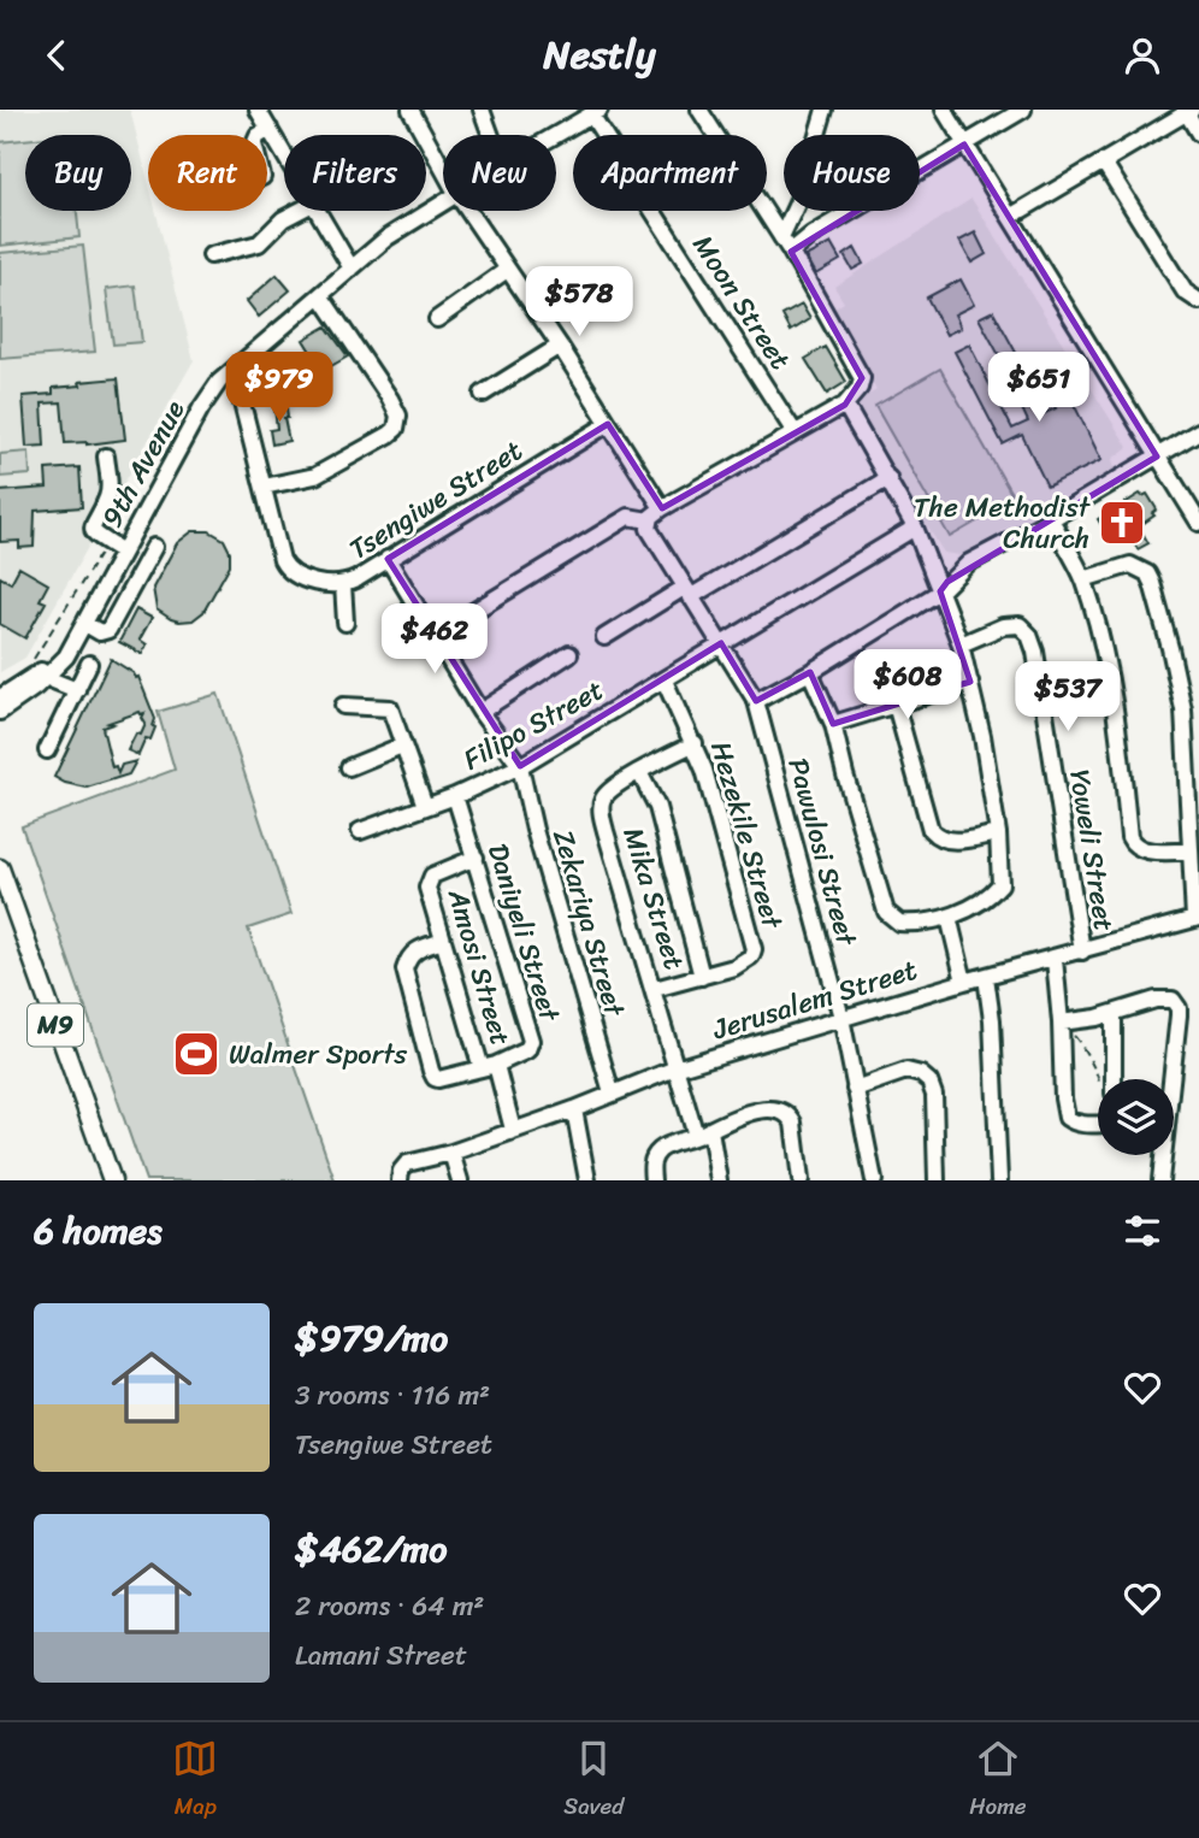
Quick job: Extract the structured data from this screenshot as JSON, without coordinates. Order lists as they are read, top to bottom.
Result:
{
  "streets": {
    "main road": ["M9"],
    "street": [
      "Moon Street",
      "9th Avenue",
      "Tsengiwe Street",
      "Filipo Street",
      "Hezekile Street",
      "Yoweli Street",
      "Pawulosi Street",
      "Mika Street",
      "Zekariya Street",
      "Daniyeli Street",
      "Amosi Street",
      "Jerusalem Street"
    ]
  },
  "crossings": [
    ["Moon Street", "9th Avenue"],
    ["9th Avenue", "Tsengiwe Street"],
    ["Filipo Street", "Hezekile Street"],
    ["Filipo Street", "Pawulosi Street"],
    ["Filipo Street", "Zekariya Street"],
    ["Filipo Street", "Daniyeli Street"],
    ["Hezekile Street", "Mika Street"],
    ["Yoweli Street", "Jerusalem Street"],
    ["Pawulosi Street", "Jerusalem Street"],
    ["Mika Street", "Jerusalem Street"],
    ["Zekariya Street", "Jerusalem Street"],
    ["Daniyeli Street", "Amosi Street"]
  ],
  "places": {
    "church": ["The Methodist Church"],
    "sports": ["Walmer Sports"]
  },
  "page": {
    "header": "Nestly",
    "chip": [
      "Buy",
      "Rent",
      "Filters",
      "New",
      "Apartment",
      "House"
    ],
    "price": [
      "$578",
      "$979",
      "$651",
      "$462",
      "$608",
      "$537"
    ],
    "heading": "6 homes",
    "list": [
      {
        "name": "$979/mo",
        "note": "3 rooms · 116 m² · Tsengiwe Street"
      },
      {
        "name": "$462/mo",
        "note": "2 rooms · 64 m² · Lamani Street"
      }
    ],
    "tabs": ["Map", "Saved", "Home"]
  }
}
